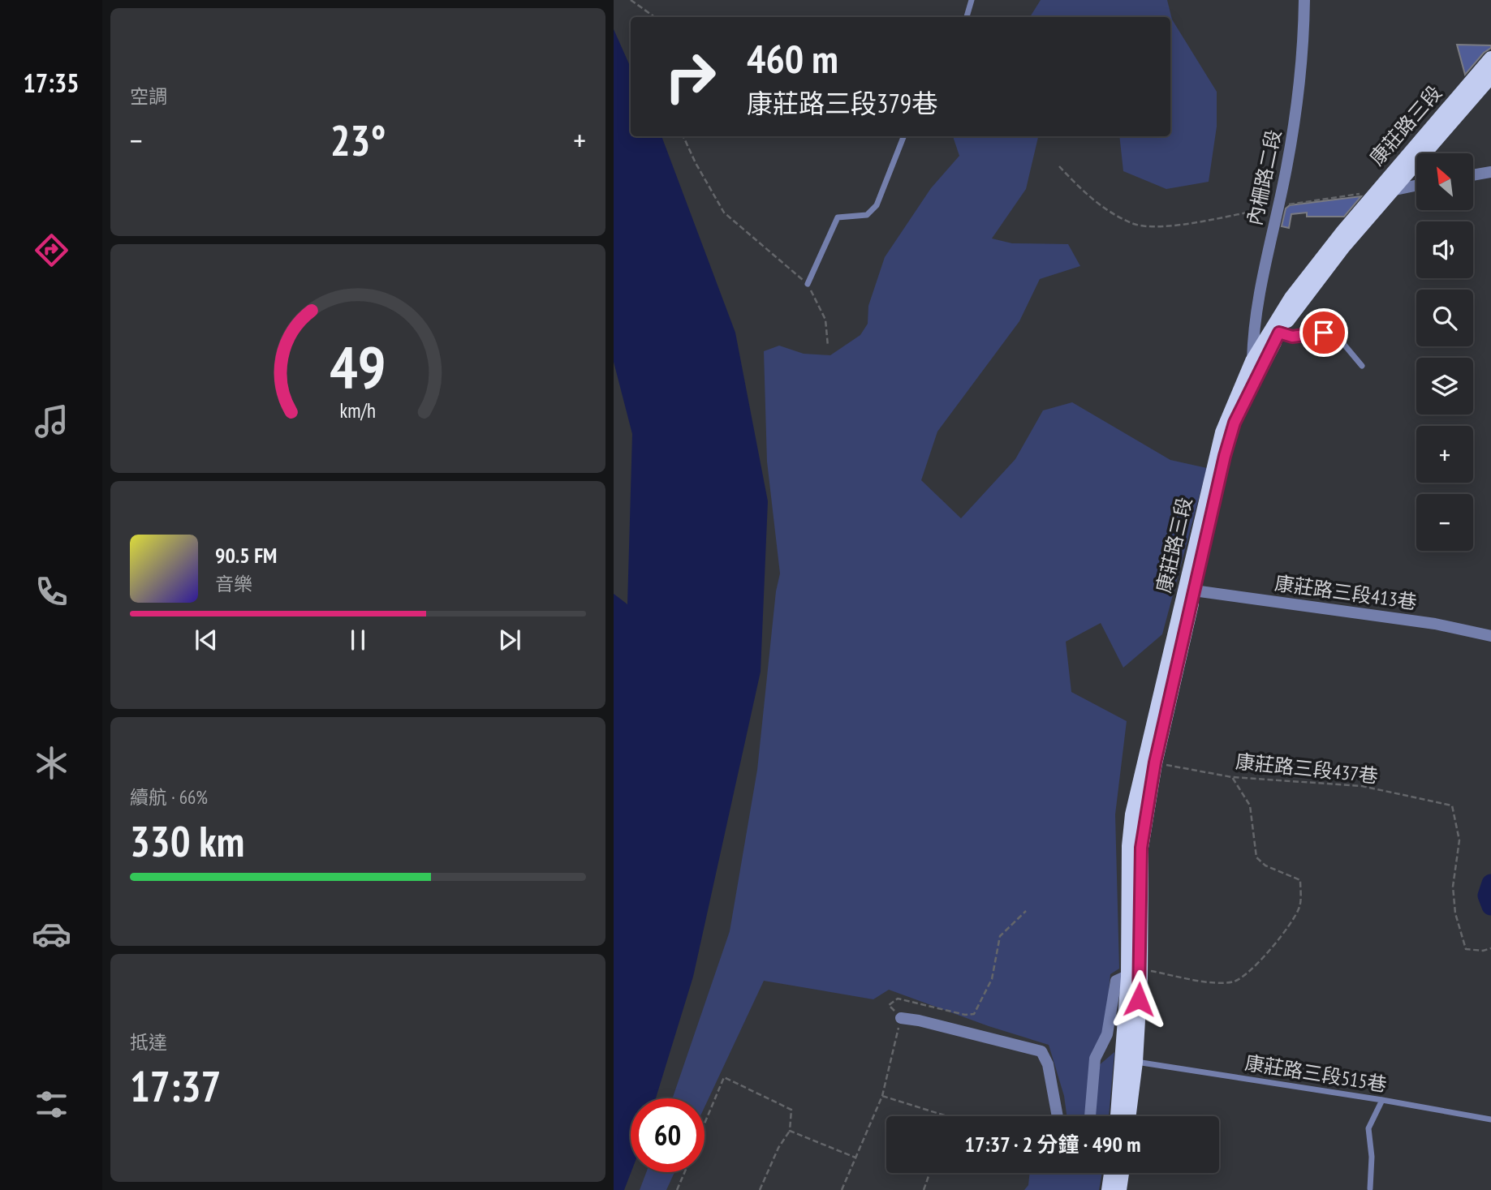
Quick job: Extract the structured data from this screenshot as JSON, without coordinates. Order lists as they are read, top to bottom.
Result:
{
  "streets": {
    "main road": ["康莊路三段"],
    "street": ["內柵路二段", "康莊路三段413巷"],
    "lane": ["康莊路三段515巷"],
    "path": ["康莊路三段437巷"]
  },
  "crossings": [
    ["康莊路三段", "內柵路二段"],
    ["康莊路三段", "康莊路三段413巷"],
    ["康莊路三段", "康莊路三段437巷"],
    ["康莊路三段", "康莊路三段515巷"]
  ],
  "north": "top left",
  "page": {
    "tabs": "17:35",
    "tile": [
      "空調",
      ["續航 · 66%", "330 km"],
      ["抵達", "17:37"]
    ],
    "turn": ["460 m", "康莊路三段379巷"],
    "heat": ["−", "23°", "+"],
    "map_buttons": ["+", "−"],
    "song": ["90.5 FM", "音樂"],
    "limit": "60",
    "trip": "17:37 · 2 分鐘 · 490 m",
    "gauge": ["49", "km/h"]
  }
}
